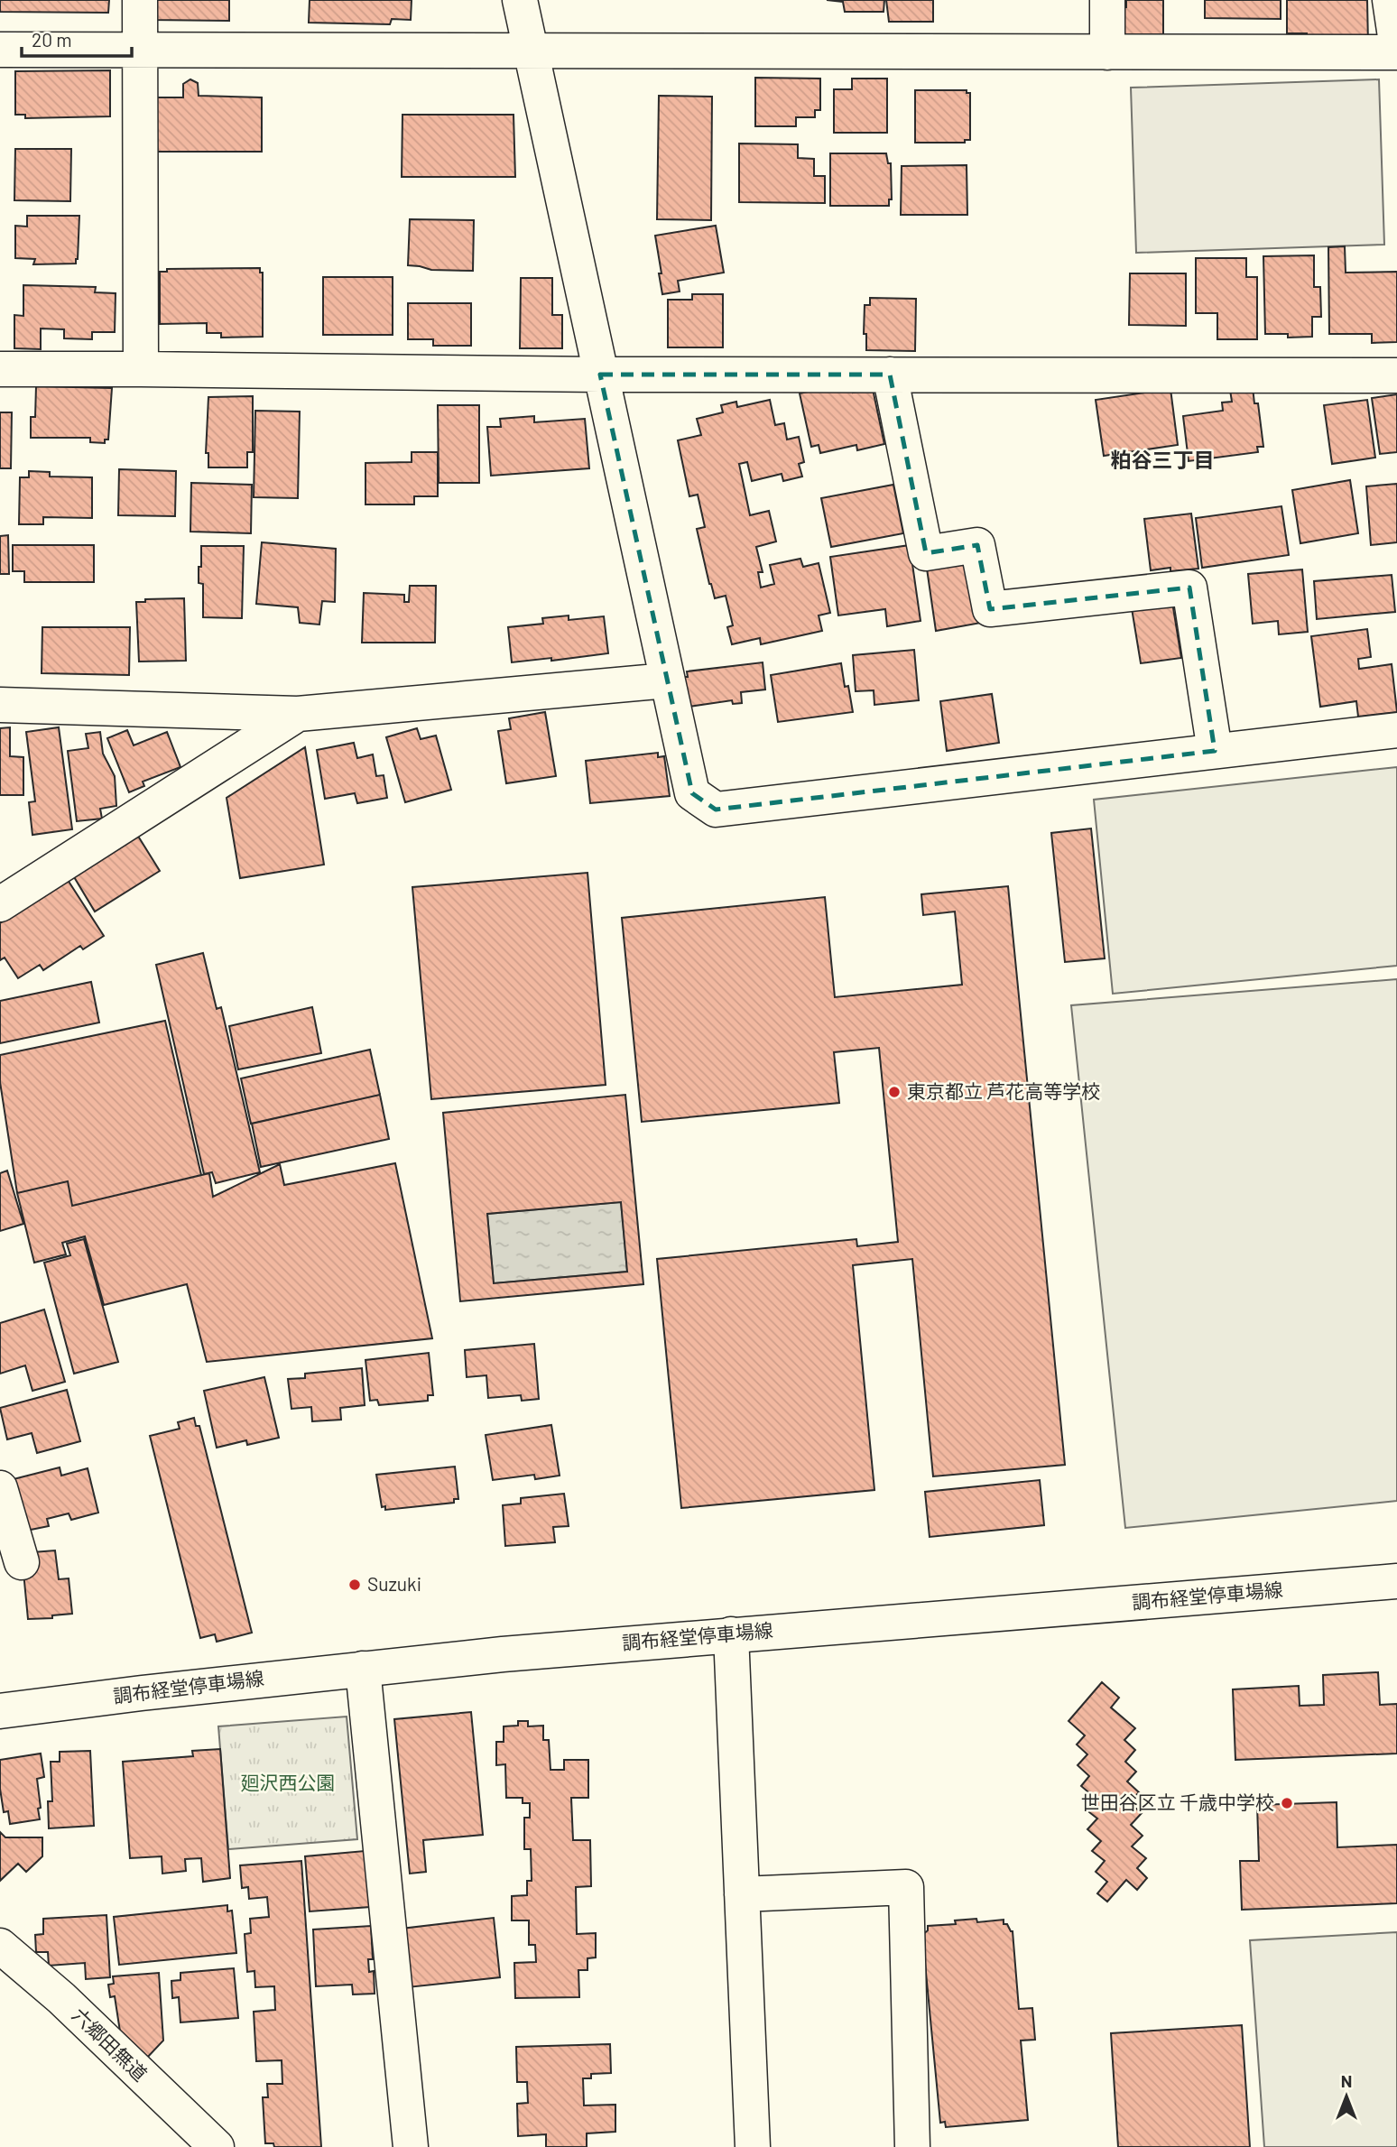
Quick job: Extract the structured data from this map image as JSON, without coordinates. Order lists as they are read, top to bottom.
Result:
{
  "streets": {
    "street": ["調布経堂停車場線", "六郷田無道"]
  },
  "districts": ["粕谷三丁目"],
  "parks": ["廻沢西公園"],
  "places": ["東京都立 芦花高等学校", "Suzuki", "世田谷区立 千歳中学校"],
  "scale_bar": "20 m",
  "north": "top"
}
